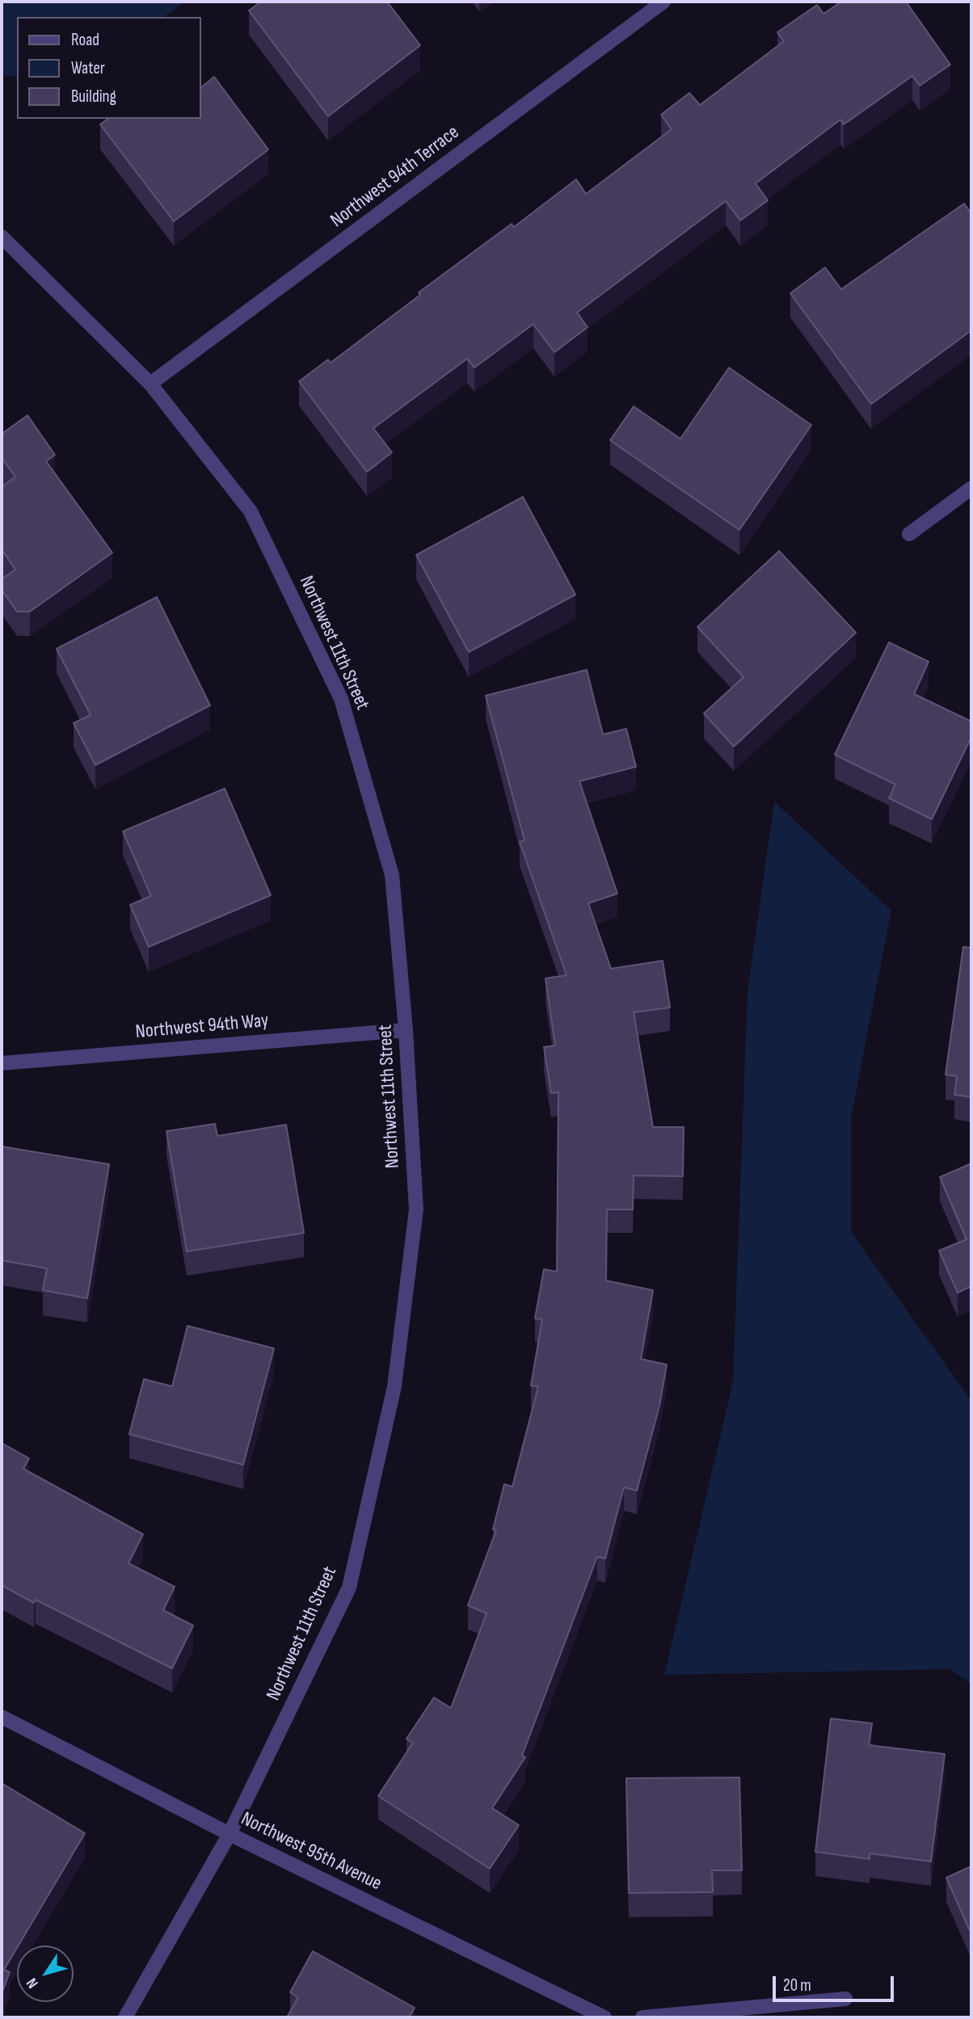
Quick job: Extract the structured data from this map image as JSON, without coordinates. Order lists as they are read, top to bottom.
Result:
{
  "streets": {
    "street": [
      "Northwest 94th Terrace",
      "Northwest 11th Street",
      "Northwest 94th Way",
      "Northwest 95th Avenue"
    ]
  },
  "crossings": [
    ["Northwest 94th Terrace", "Northwest 11th Street"],
    ["Northwest 11th Street", "Northwest 94th Way"],
    ["Northwest 11th Street", "Northwest 95th Avenue"]
  ],
  "legend": ["Road", "Water", "Building"],
  "scale_bar": "20 m",
  "north": "bottom left"
}
